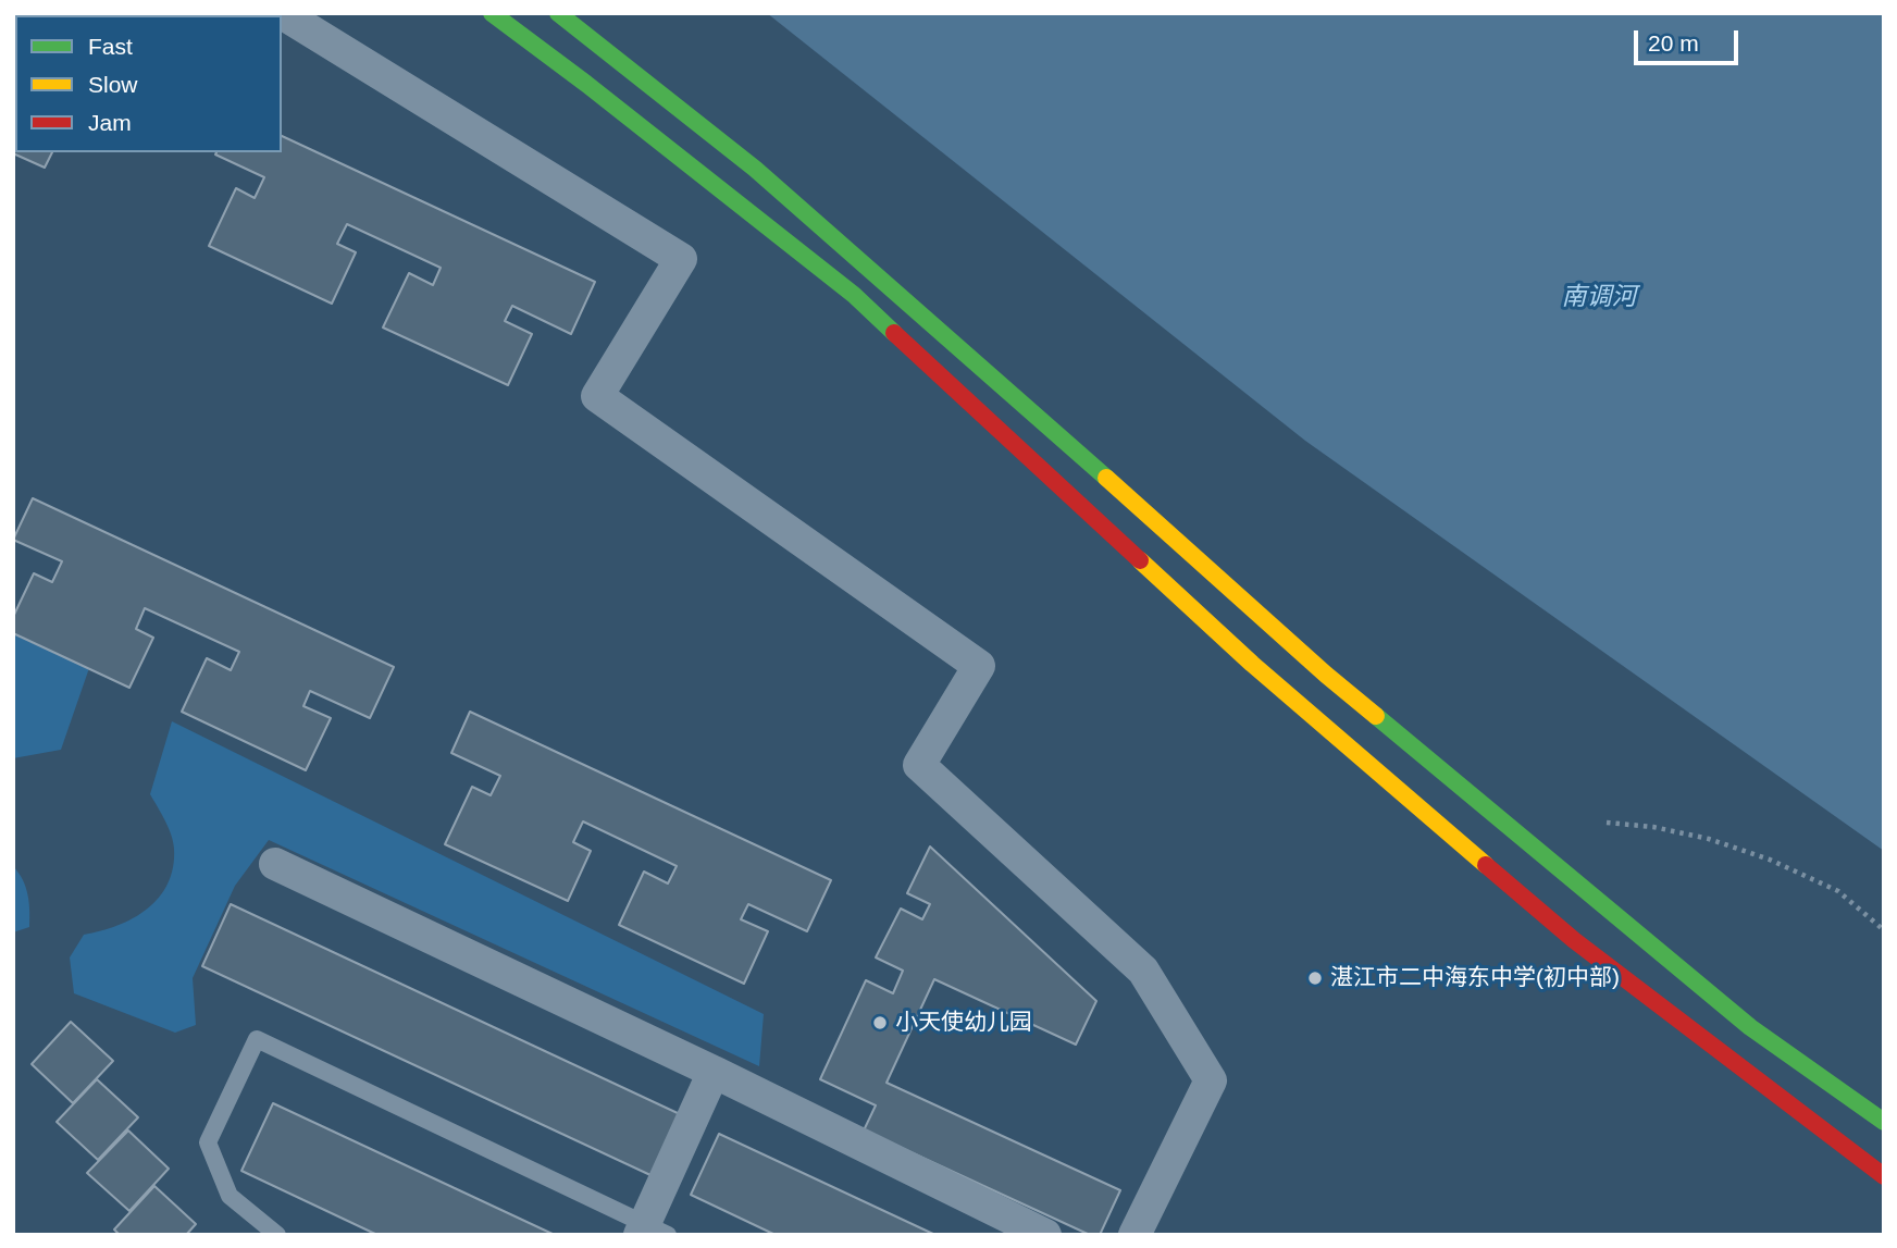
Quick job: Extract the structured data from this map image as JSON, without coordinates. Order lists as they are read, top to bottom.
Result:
{
  "water": ["南调河"],
  "places": ["湛江市二中海东中学(初中部)", "小天使幼儿园"],
  "legend": ["Fast", "Slow", "Jam"],
  "scale_bar": "20 m"
}
